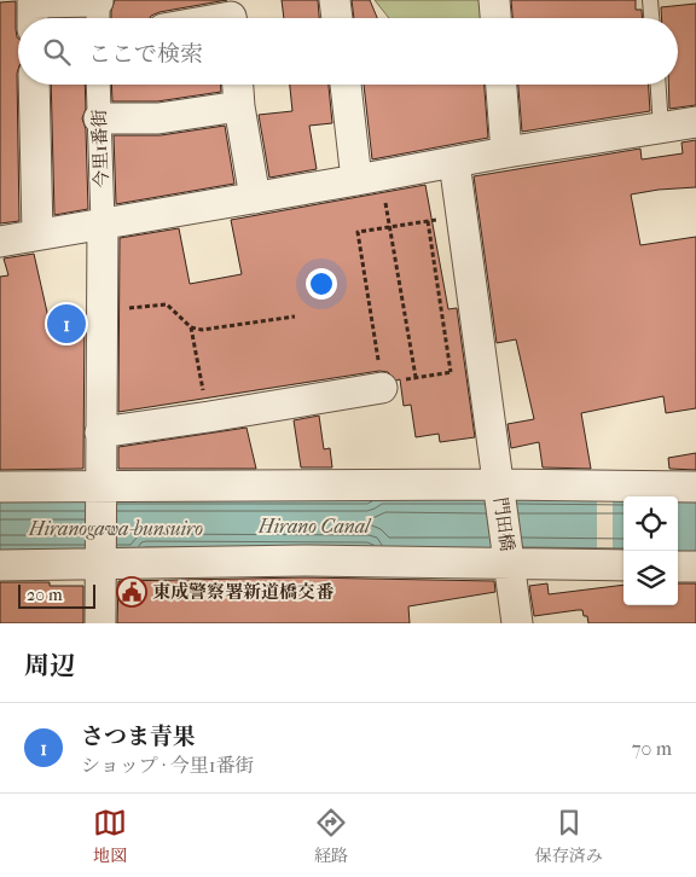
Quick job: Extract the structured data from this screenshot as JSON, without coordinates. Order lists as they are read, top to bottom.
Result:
{
  "streets": {
    "street": ["今里1番街", "門田橋"]
  },
  "water": ["Hirano Canal", "Hiranogawa-bunsuiro"],
  "places": {
    "public building": ["東成警察署新道橋交番"]
  },
  "scale_bar": "20 m",
  "page": {
    "search": "ここで検索",
    "pins": "1",
    "scale": "20 m",
    "heading": "周辺",
    "list": [
      {
        "mark": "1",
        "name": "さつま青果",
        "note": "ショップ · 今里1番街",
        "value": "70 m"
      }
    ],
    "nav": ["地図", "経路", "保存済み"]
  }
}
